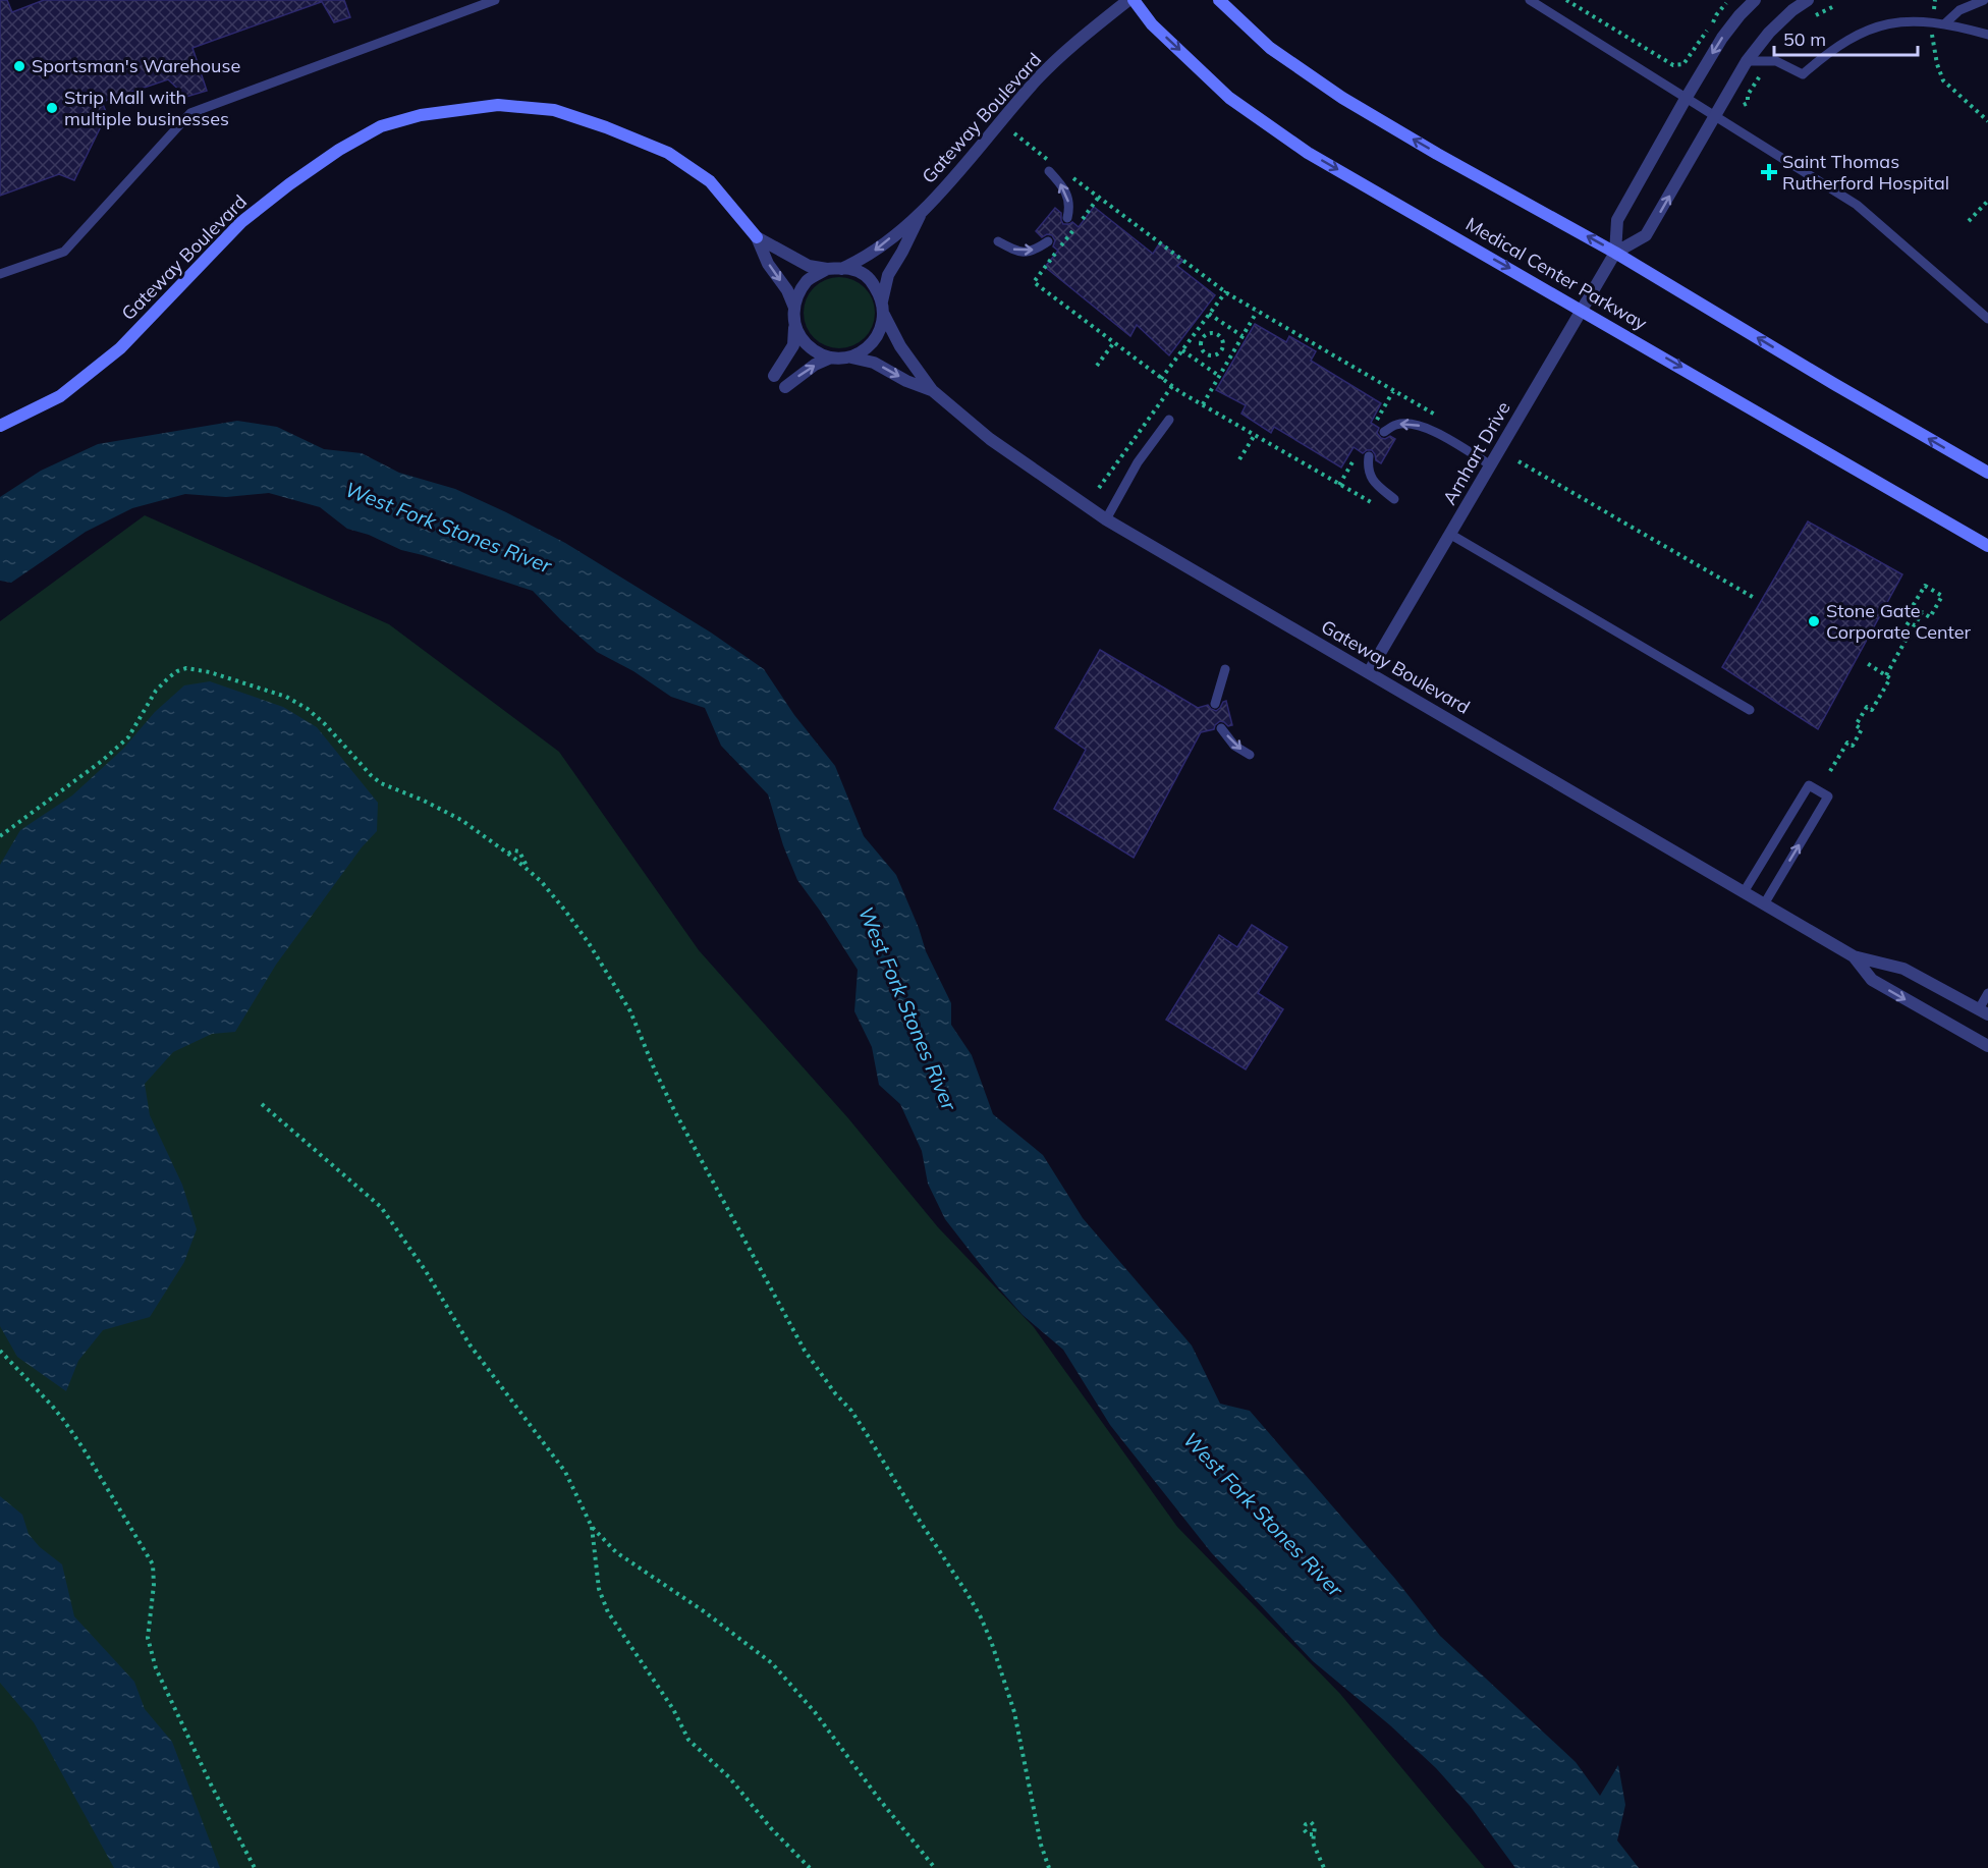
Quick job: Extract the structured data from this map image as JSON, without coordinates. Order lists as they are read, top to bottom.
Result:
{
  "streets": {
    "main road": ["Gateway Boulevard", "Medical Center Parkway"],
    "street": ["Arnhart Drive"]
  },
  "crossings": [
    ["Gateway Boulevard", "Medical Center Parkway"],
    ["Gateway Boulevard", "Arnhart Drive"],
    ["Medical Center Parkway", "Arnhart Drive"]
  ],
  "water": ["West Fork Stones River"],
  "places": {
    "other": ["Sportsman's Warehouse", "Strip Mall with multiple businesses", "Stone Gate Corporate Center"],
    "health": ["Saint Thomas Rutherford Hospital"]
  },
  "scale_bar": "50 m"
}
